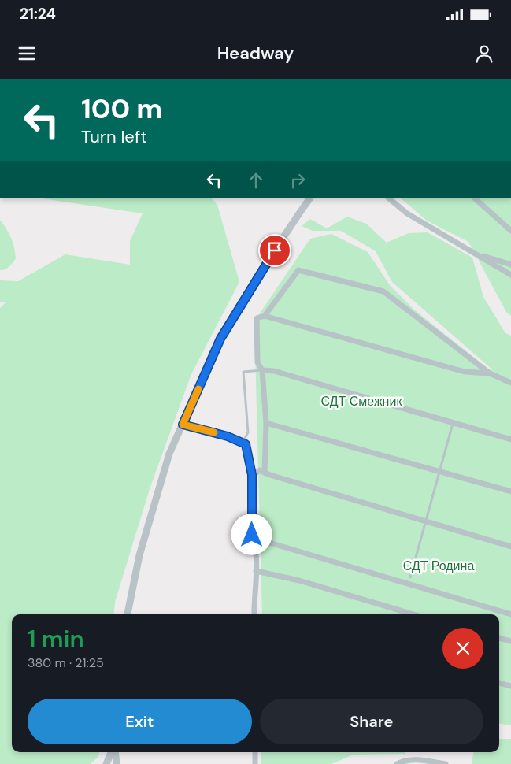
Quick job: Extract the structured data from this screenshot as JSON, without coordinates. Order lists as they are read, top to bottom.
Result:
{
  "parks": ["СДТ Смежник", "СДТ Родина"],
  "page": {
    "status": "21:24",
    "header": "Headway",
    "turn": ["100 m", "Turn left"],
    "heading": ["1 min", "380 m · 21:25"],
    "buttons": ["Exit", "Share"]
  }
}
